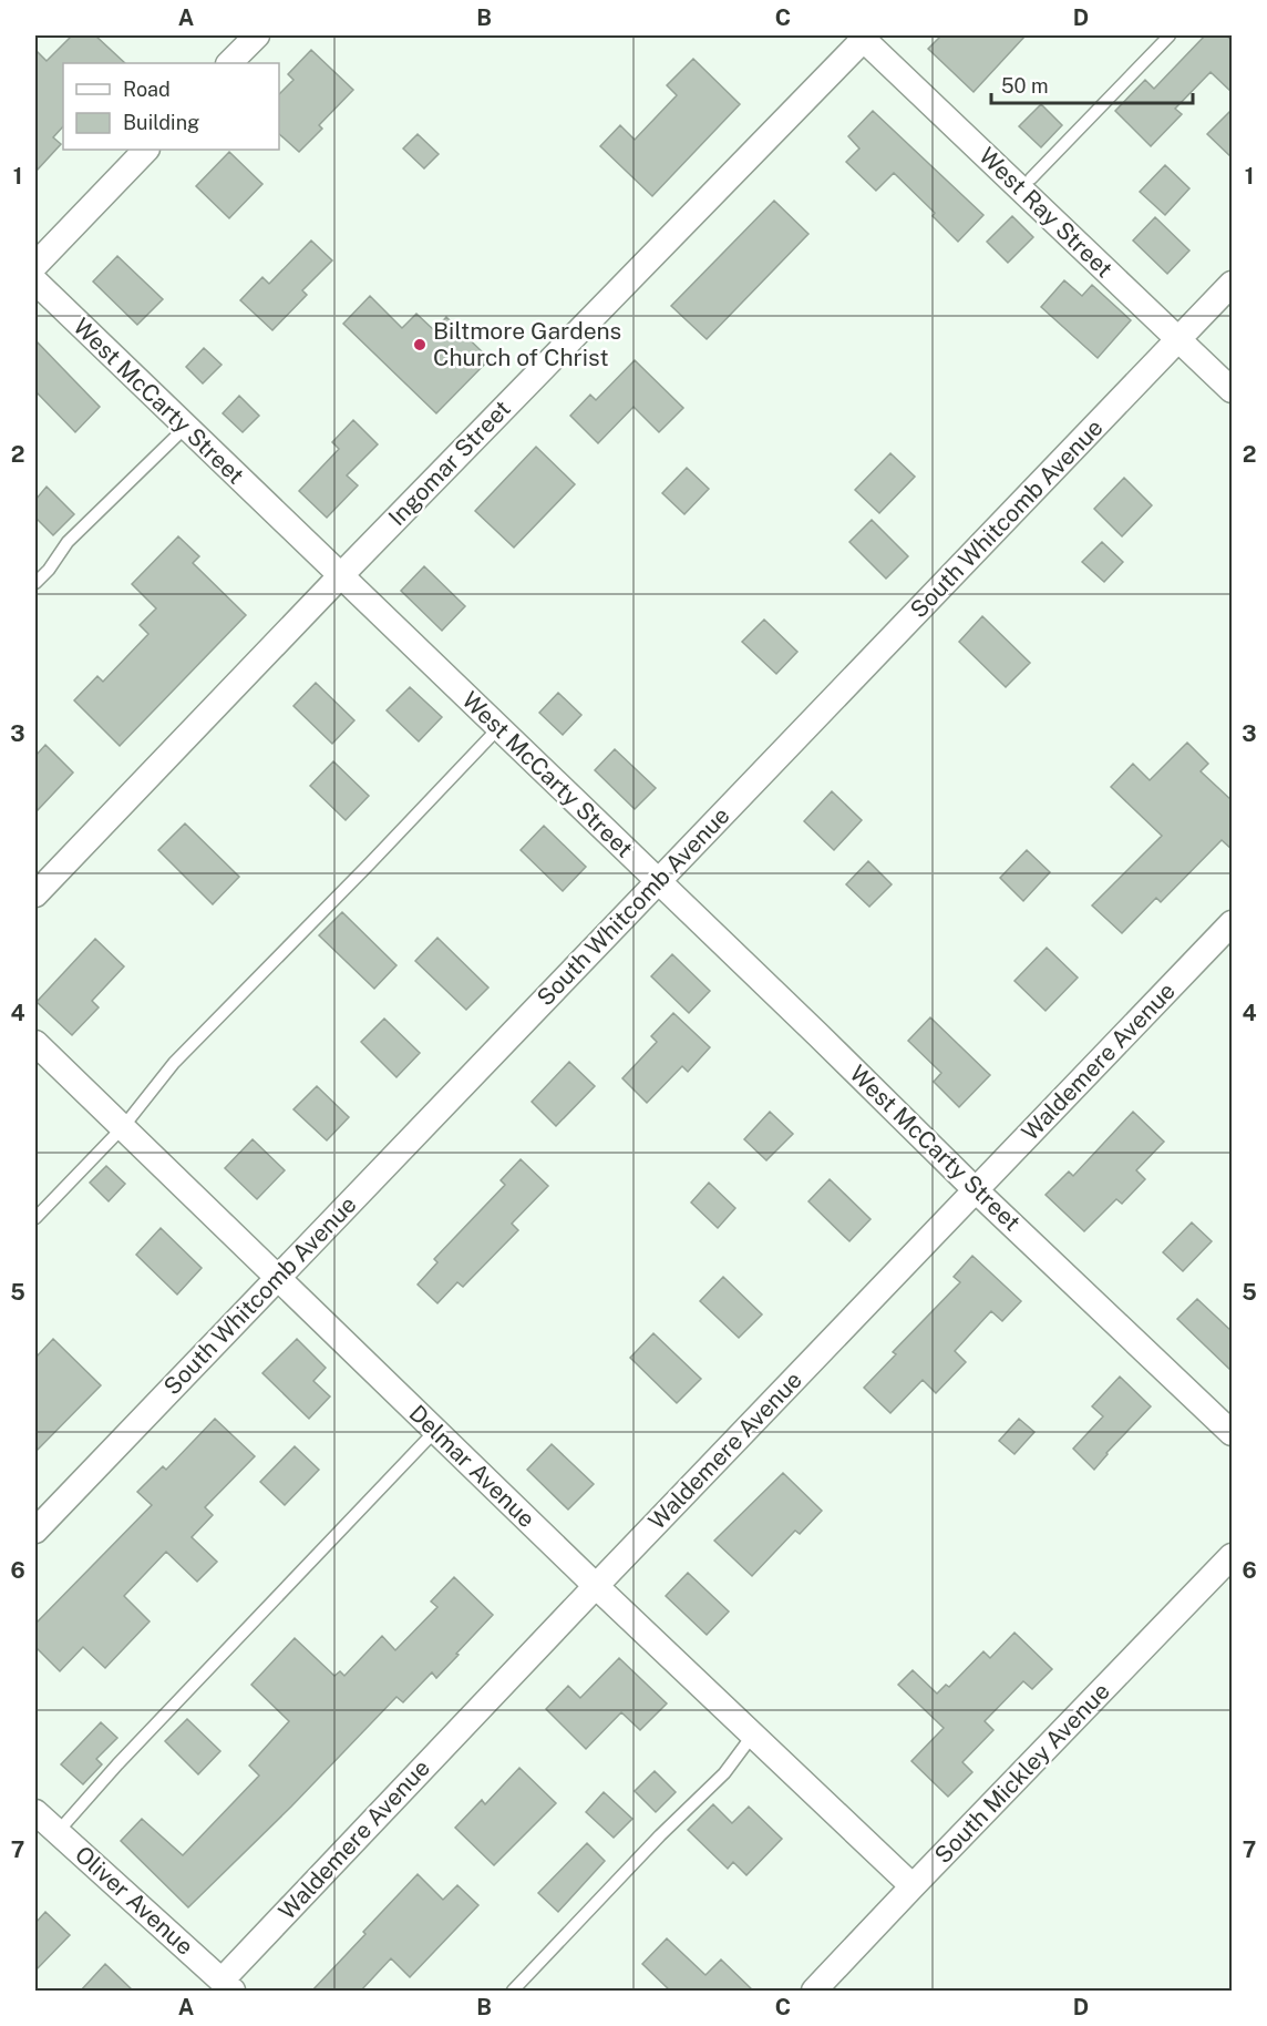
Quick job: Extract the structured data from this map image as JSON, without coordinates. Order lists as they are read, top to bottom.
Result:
{
  "streets": {
    "street": [
      "West Ray Street",
      "West McCarty Street",
      "Ingomar Street",
      "South Whitcomb Avenue",
      "Waldemere Avenue",
      "Delmar Avenue",
      "South Mickley Avenue",
      "Oliver Avenue"
    ]
  },
  "crossings": [
    ["West Ray Street", "Ingomar Street"],
    ["West Ray Street", "South Whitcomb Avenue"],
    ["West McCarty Street", "Ingomar Street"],
    ["West McCarty Street", "South Whitcomb Avenue"],
    ["West McCarty Street", "Waldemere Avenue"],
    ["South Whitcomb Avenue", "Delmar Avenue"],
    ["Waldemere Avenue", "Delmar Avenue"],
    ["Waldemere Avenue", "Oliver Avenue"],
    ["Delmar Avenue", "South Mickley Avenue"]
  ],
  "places": ["Biltmore Gardens Church of Christ"],
  "legend": ["Road", "Building"],
  "scale_bar": "50 m",
  "grid": {
    "columns": [
      "A",
      "B",
      "C",
      "D"
    ],
    "rows": [
      "1",
      "2",
      "3",
      "4",
      "5",
      "6",
      "7"
    ]
  }
}
